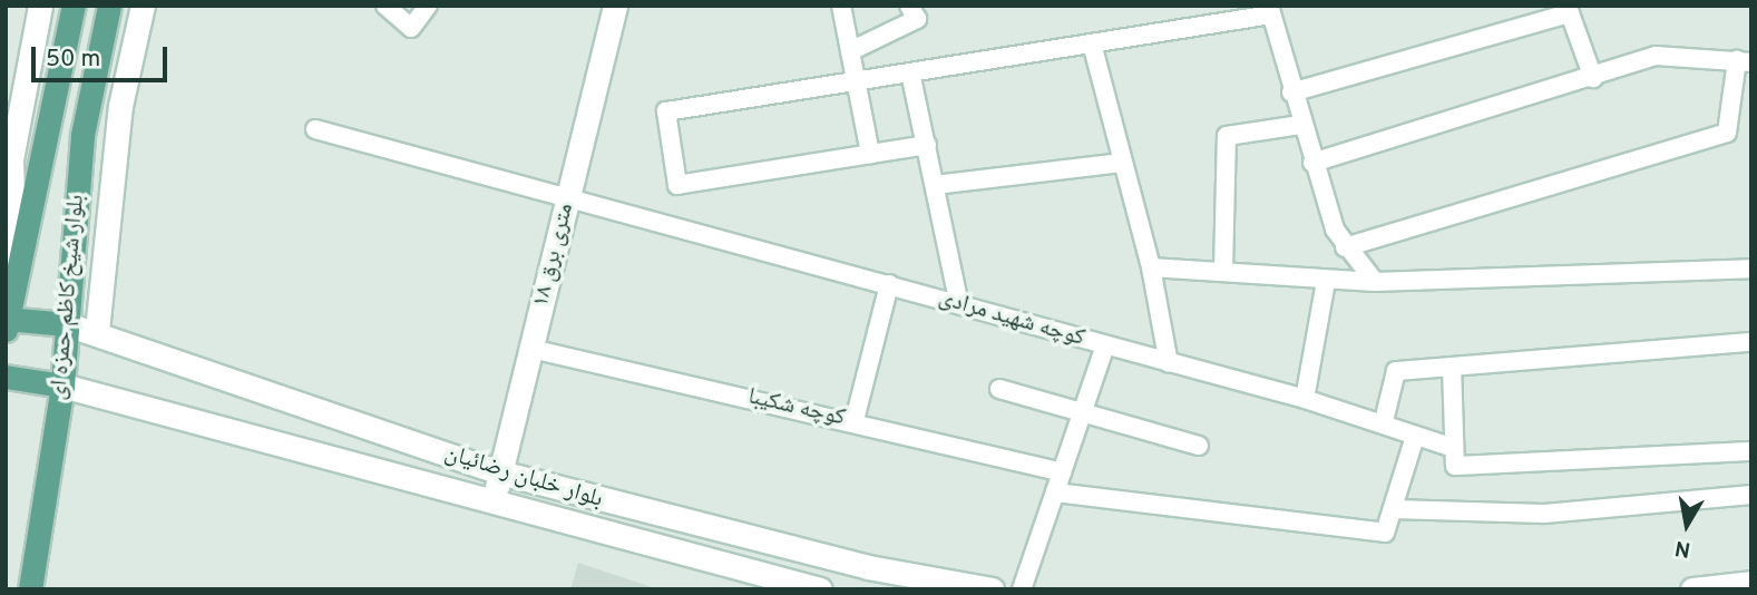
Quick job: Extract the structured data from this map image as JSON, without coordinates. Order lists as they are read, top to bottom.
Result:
{
  "streets": {
    "main road": ["۱۸ متری برق", "بلوار شیخ کاظم حمزه ای", "بلوار خلبان رضائیان"],
    "street": ["کوچه شهید مرادی", "کوچه شکیبا"]
  },
  "crossings": [
    ["۱۸ متری برق", "کوچه شهید مرادی"],
    ["۱۸ متری برق", "کوچه شکیبا"],
    ["۱۸ متری برق", "بلوار خلبان رضائیان"],
    ["بلوار شیخ کاظم حمزه ای", "بلوار خلبان رضائیان"]
  ],
  "scale_bar": "50 m",
  "north": "bottom"
}
